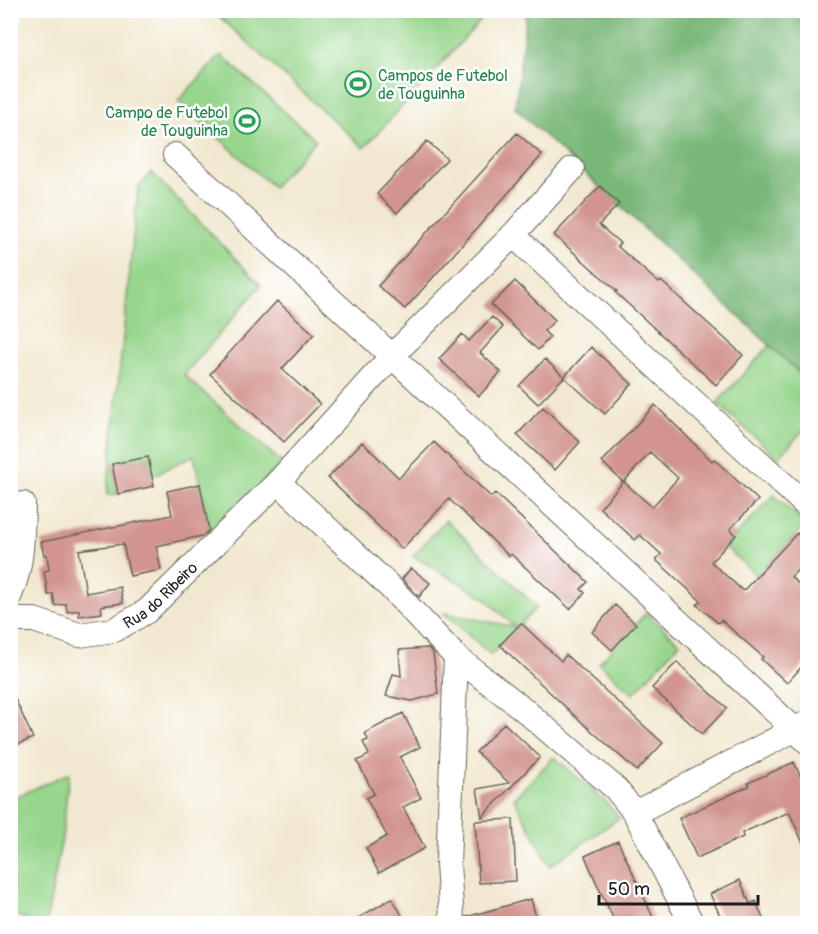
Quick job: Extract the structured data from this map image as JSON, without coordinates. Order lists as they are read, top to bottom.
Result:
{
  "streets": {
    "street": ["Rua do Ribeiro"]
  },
  "places": {
    "sports": ["Campos de Futebol de Touguinha", "Campo de Futebol de Touguinha"]
  },
  "scale_bar": "50 m"
}
